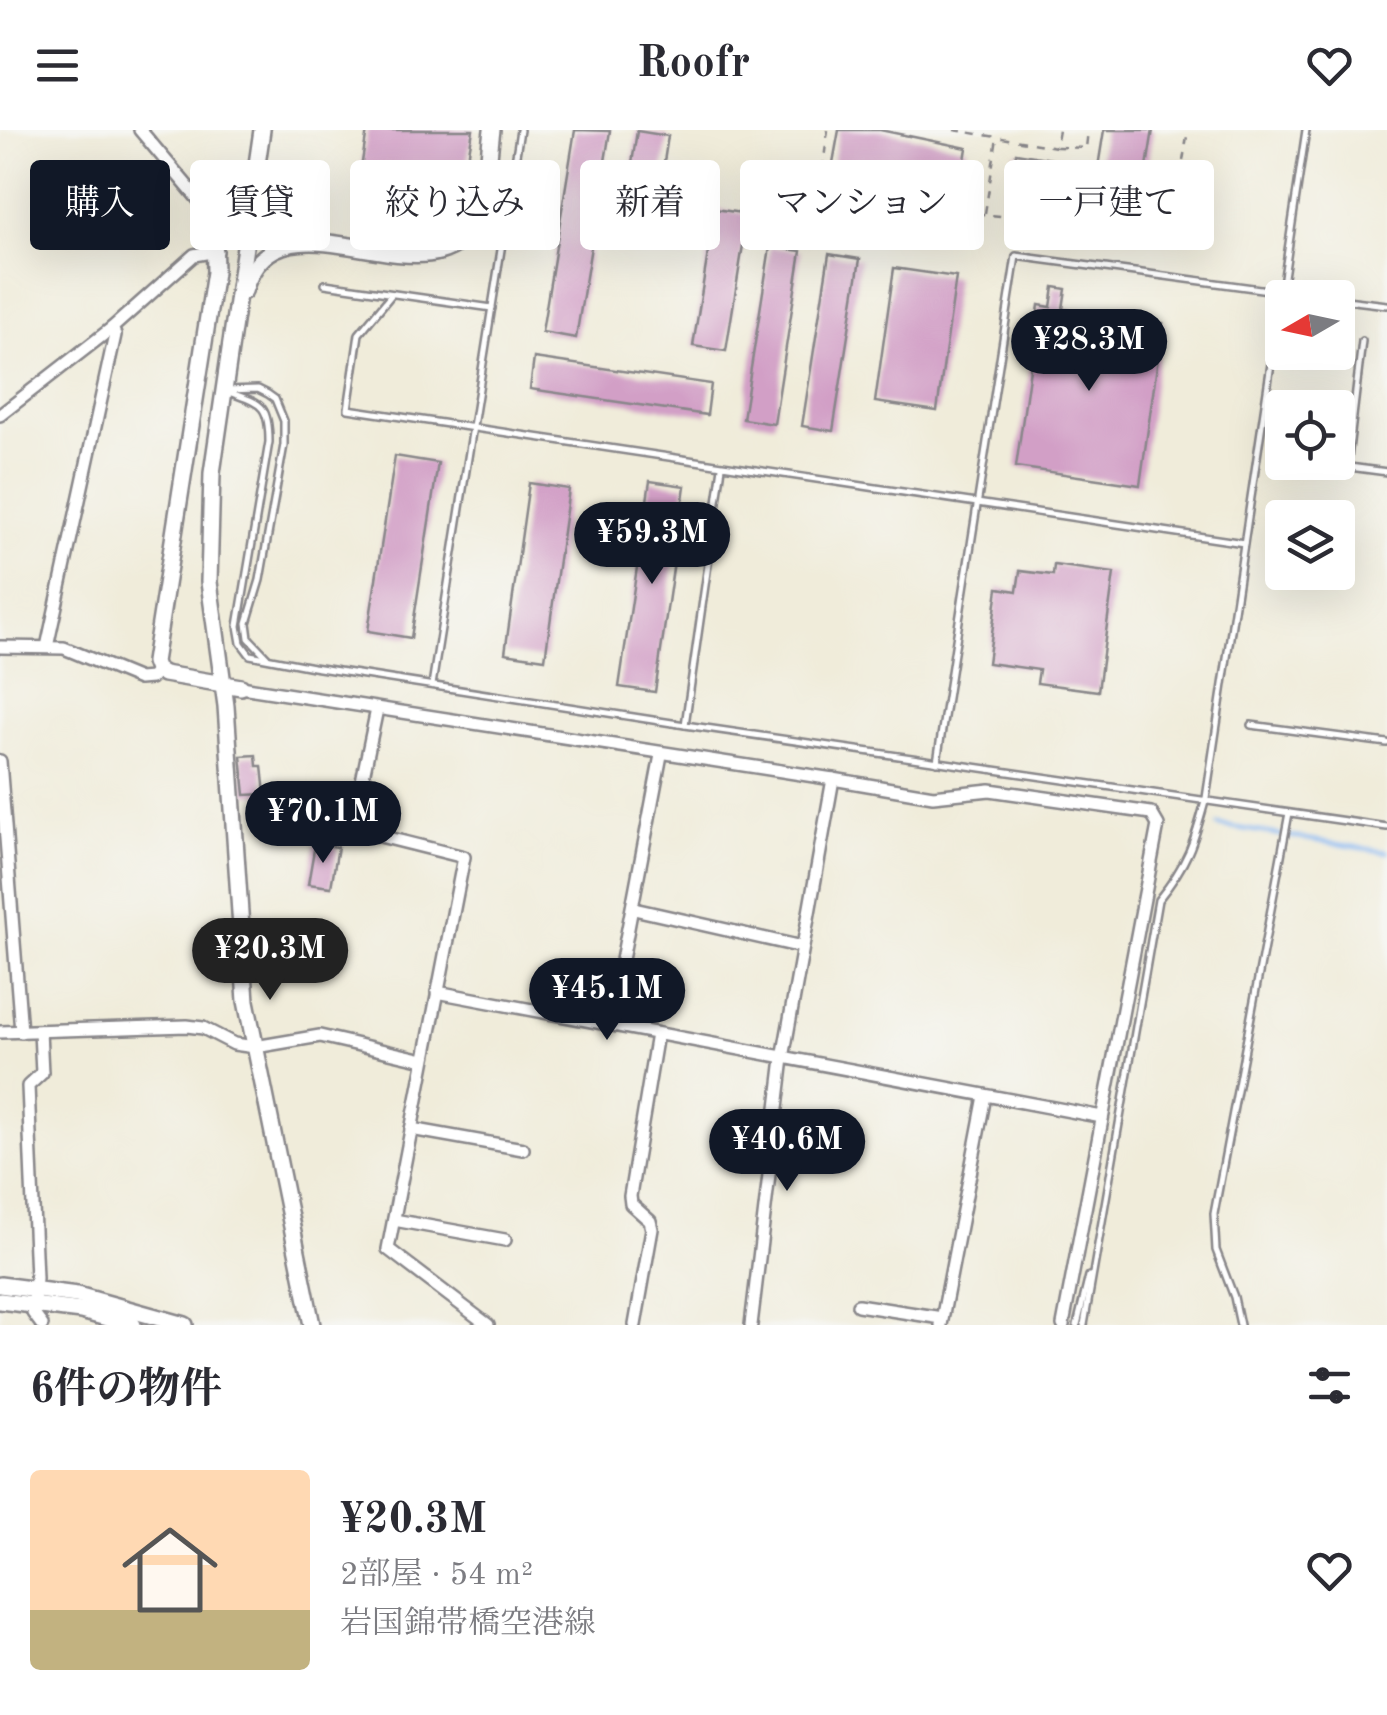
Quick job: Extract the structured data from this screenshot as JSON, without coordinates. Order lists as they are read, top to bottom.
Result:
{
  "north": "left",
  "page": {
    "header": "Roofr",
    "chip": [
      "購入",
      "賃貸",
      "絞り込み",
      "新着",
      "マンション",
      "一戸建て"
    ],
    "price": [
      "¥28.3M",
      "¥59.3M",
      "¥70.1M",
      "¥20.3M",
      "¥45.1M",
      "¥40.6M"
    ],
    "heading": "6件の物件",
    "list": [
      {
        "name": "¥20.3M",
        "note": "2部屋 · 54 m² · 岩国錦帯橋空港線"
      }
    ]
  }
}
